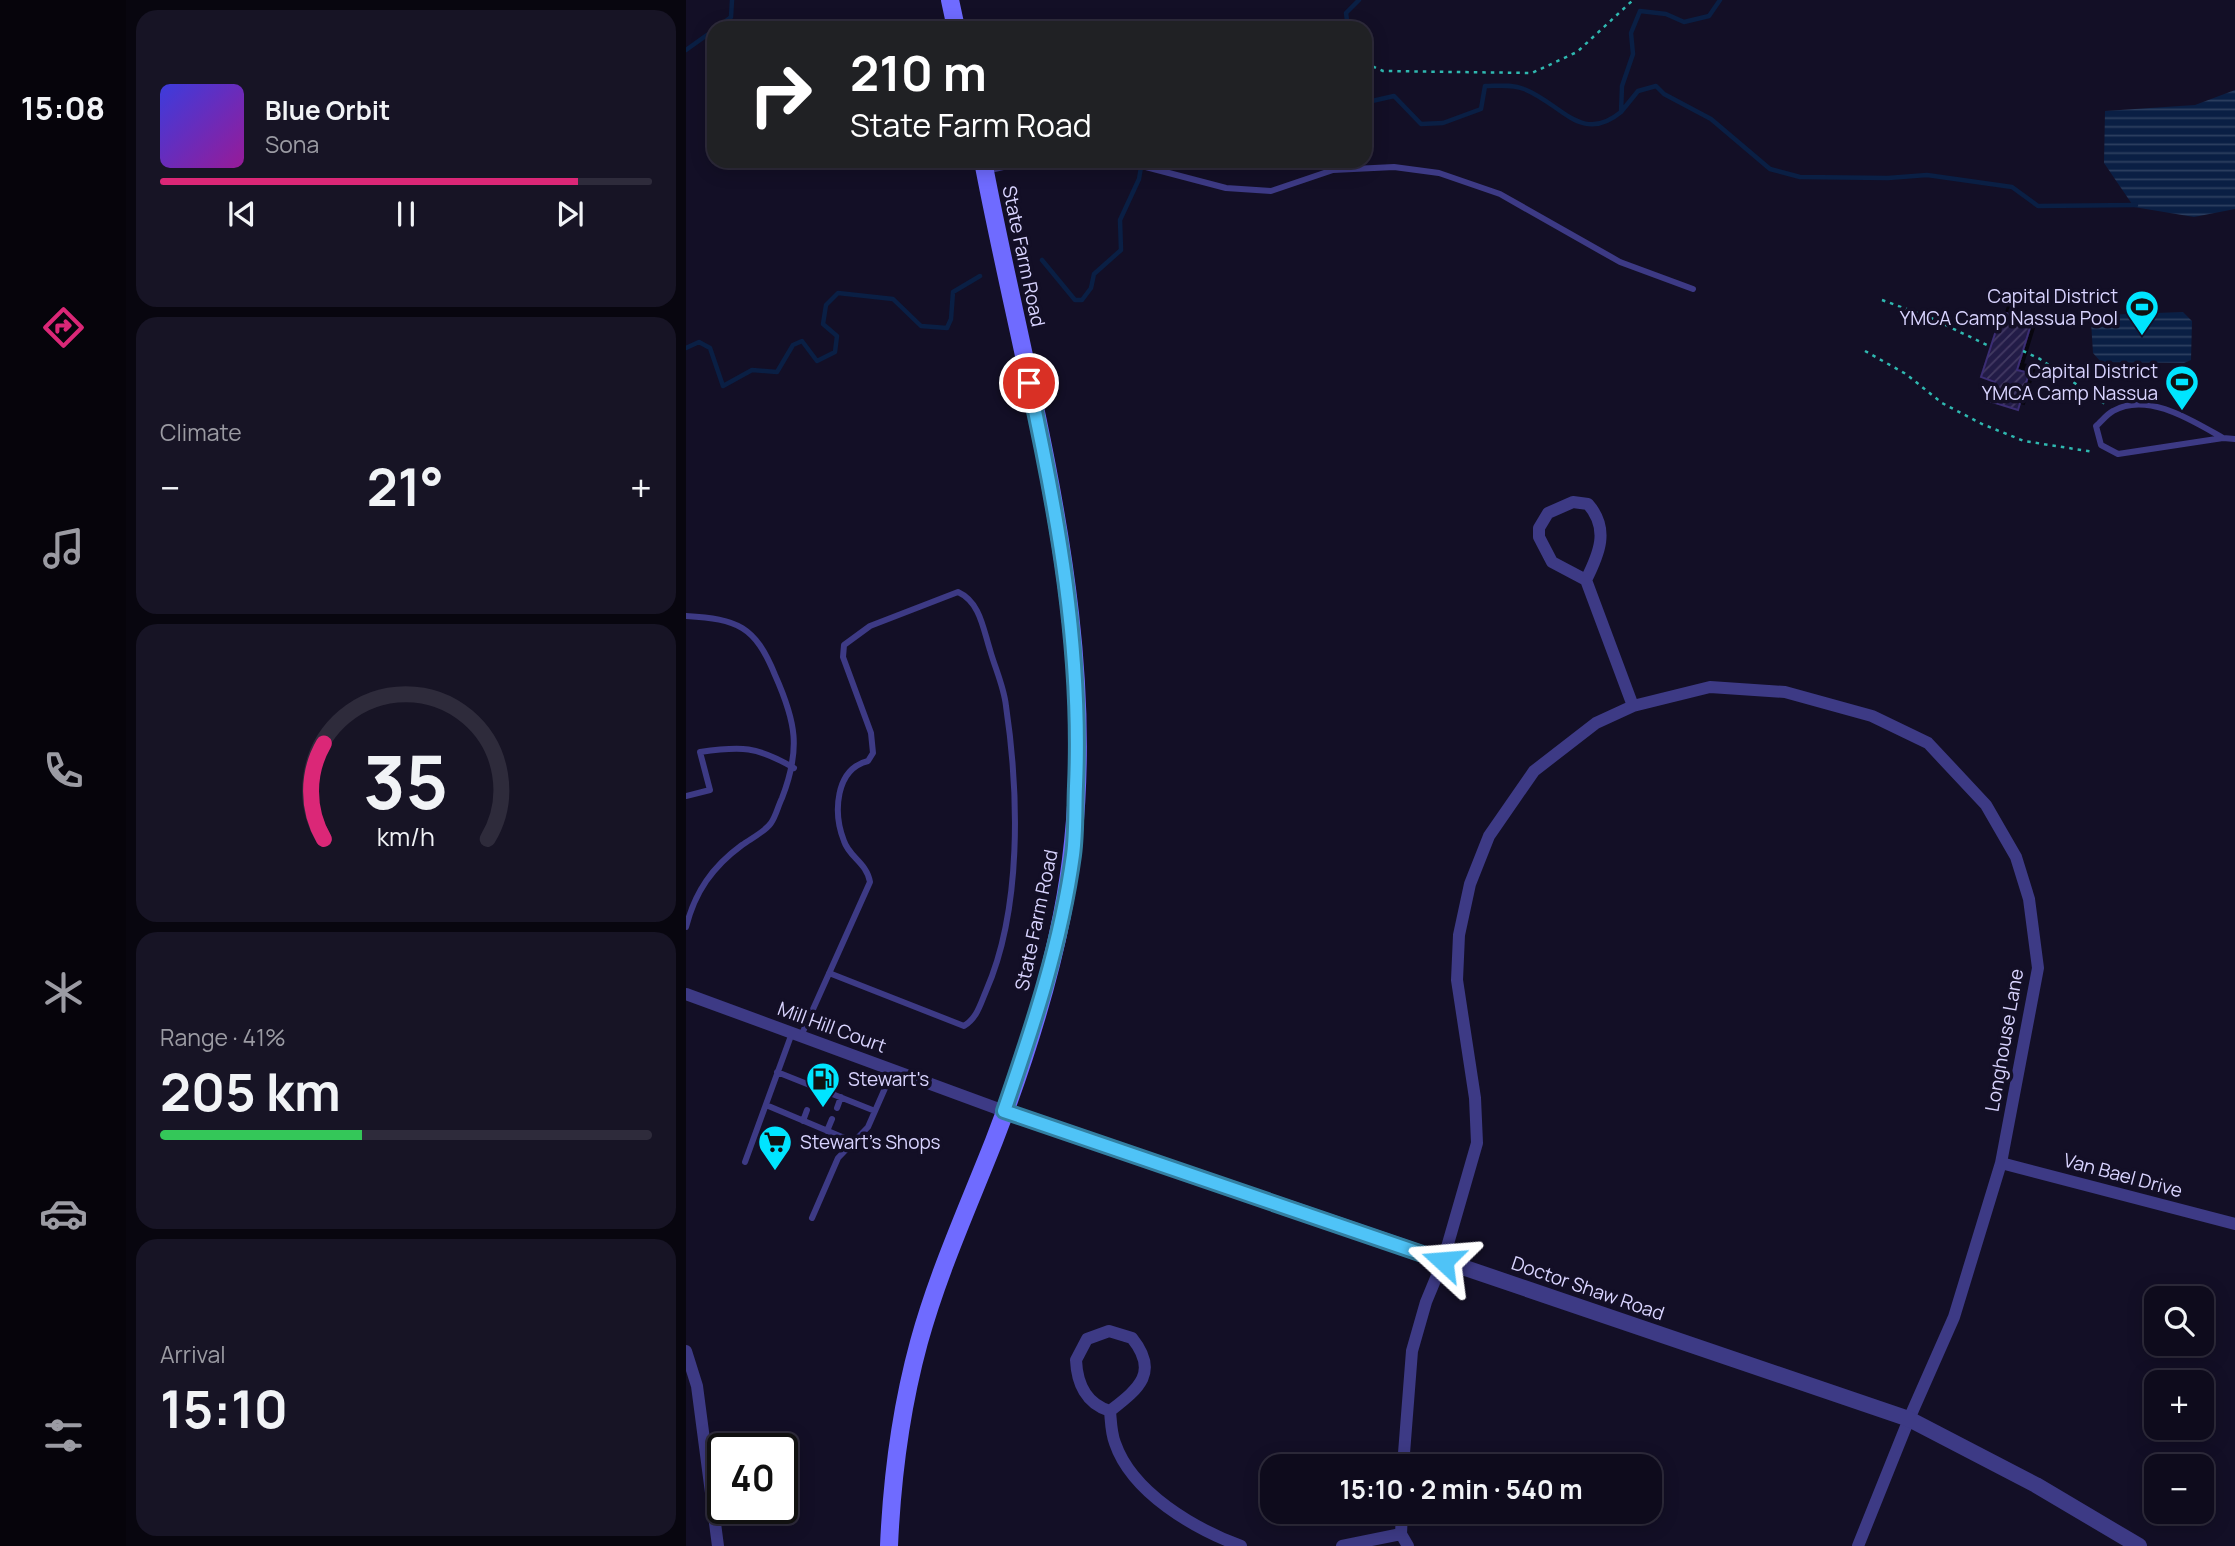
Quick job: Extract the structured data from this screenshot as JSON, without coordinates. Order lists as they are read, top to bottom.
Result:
{
  "streets": {
    "main road": ["State Farm Road"],
    "street": [
      "Mill Hill Court",
      "Longhouse Lane",
      "Van Bael Drive",
      "Doctor Shaw Road"
    ]
  },
  "crossings": [
    ["State Farm Road", "Mill Hill Court"],
    ["State Farm Road", "Doctor Shaw Road"],
    ["Mill Hill Court", "Doctor Shaw Road"],
    ["Longhouse Lane", "Van Bael Drive"],
    ["Longhouse Lane", "Doctor Shaw Road"]
  ],
  "places": {
    "sports": ["Capital District YMCA Camp Nassua Pool", "Capital District YMCA Camp Nassua"],
    "fuel station": ["Stewart's"],
    "supermarket": ["Stewart's Shops"]
  },
  "page": {
    "tabs": "15:08",
    "turn": ["210 m", "State Farm Road"],
    "song": ["Blue Orbit", "Sona"],
    "tile": [
      "Climate",
      ["Range · 41%", "205 km"],
      ["Arrival", "15:10"]
    ],
    "heat": ["−", "21°", "+"],
    "map_buttons": ["+", "−"],
    "limit": "40",
    "trip": "15:10 · 2 min · 540 m",
    "gauge": ["35", "km/h"]
  }
}
